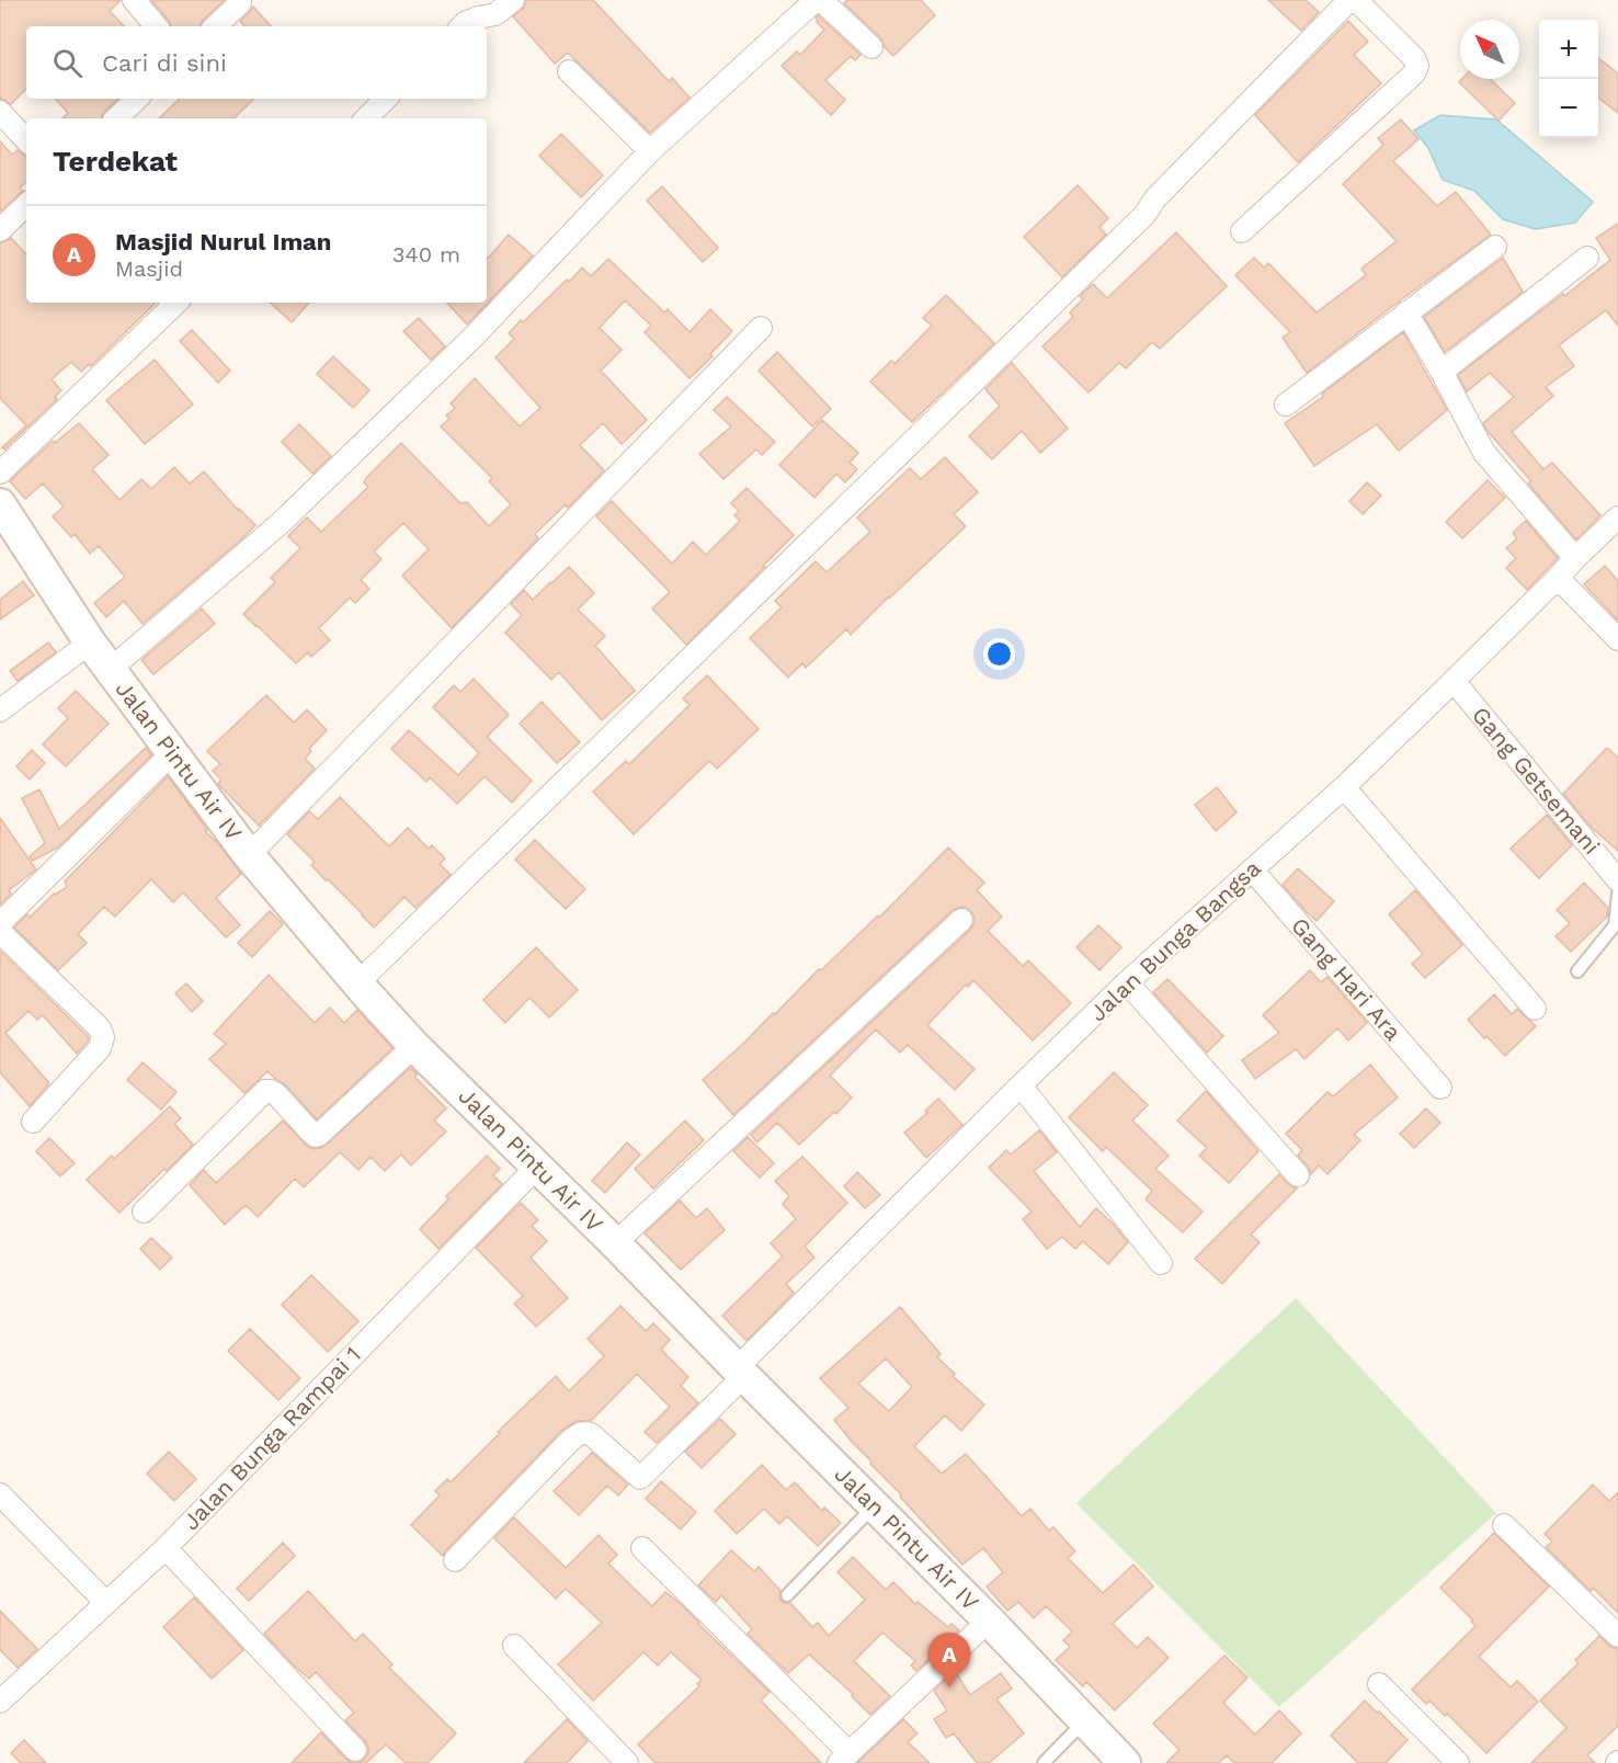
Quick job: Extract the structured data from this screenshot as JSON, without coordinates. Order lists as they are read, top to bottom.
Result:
{
  "streets": {
    "main road": ["Jalan Pintu Air IV"],
    "street": [
      "Gang Getsemani",
      "Jalan Bunga Bangsa",
      "Gang Hari Ara",
      "Jalan Bunga Rampai 1"
    ]
  },
  "crossings": [
    ["Jalan Pintu Air IV", "Jalan Bunga Bangsa"],
    ["Jalan Pintu Air IV", "Jalan Bunga Rampai 1"],
    ["Gang Getsemani", "Jalan Bunga Bangsa"],
    ["Jalan Bunga Bangsa", "Gang Hari Ara"]
  ],
  "north": "top left",
  "page": {
    "map_buttons": ["+", "−"],
    "search": "Cari di sini",
    "heading": "Terdekat",
    "list": [
      {
        "mark": "A",
        "name": "Masjid Nurul Iman",
        "note": "Masjid",
        "value": "340 m"
      }
    ],
    "pins": "A"
  }
}
